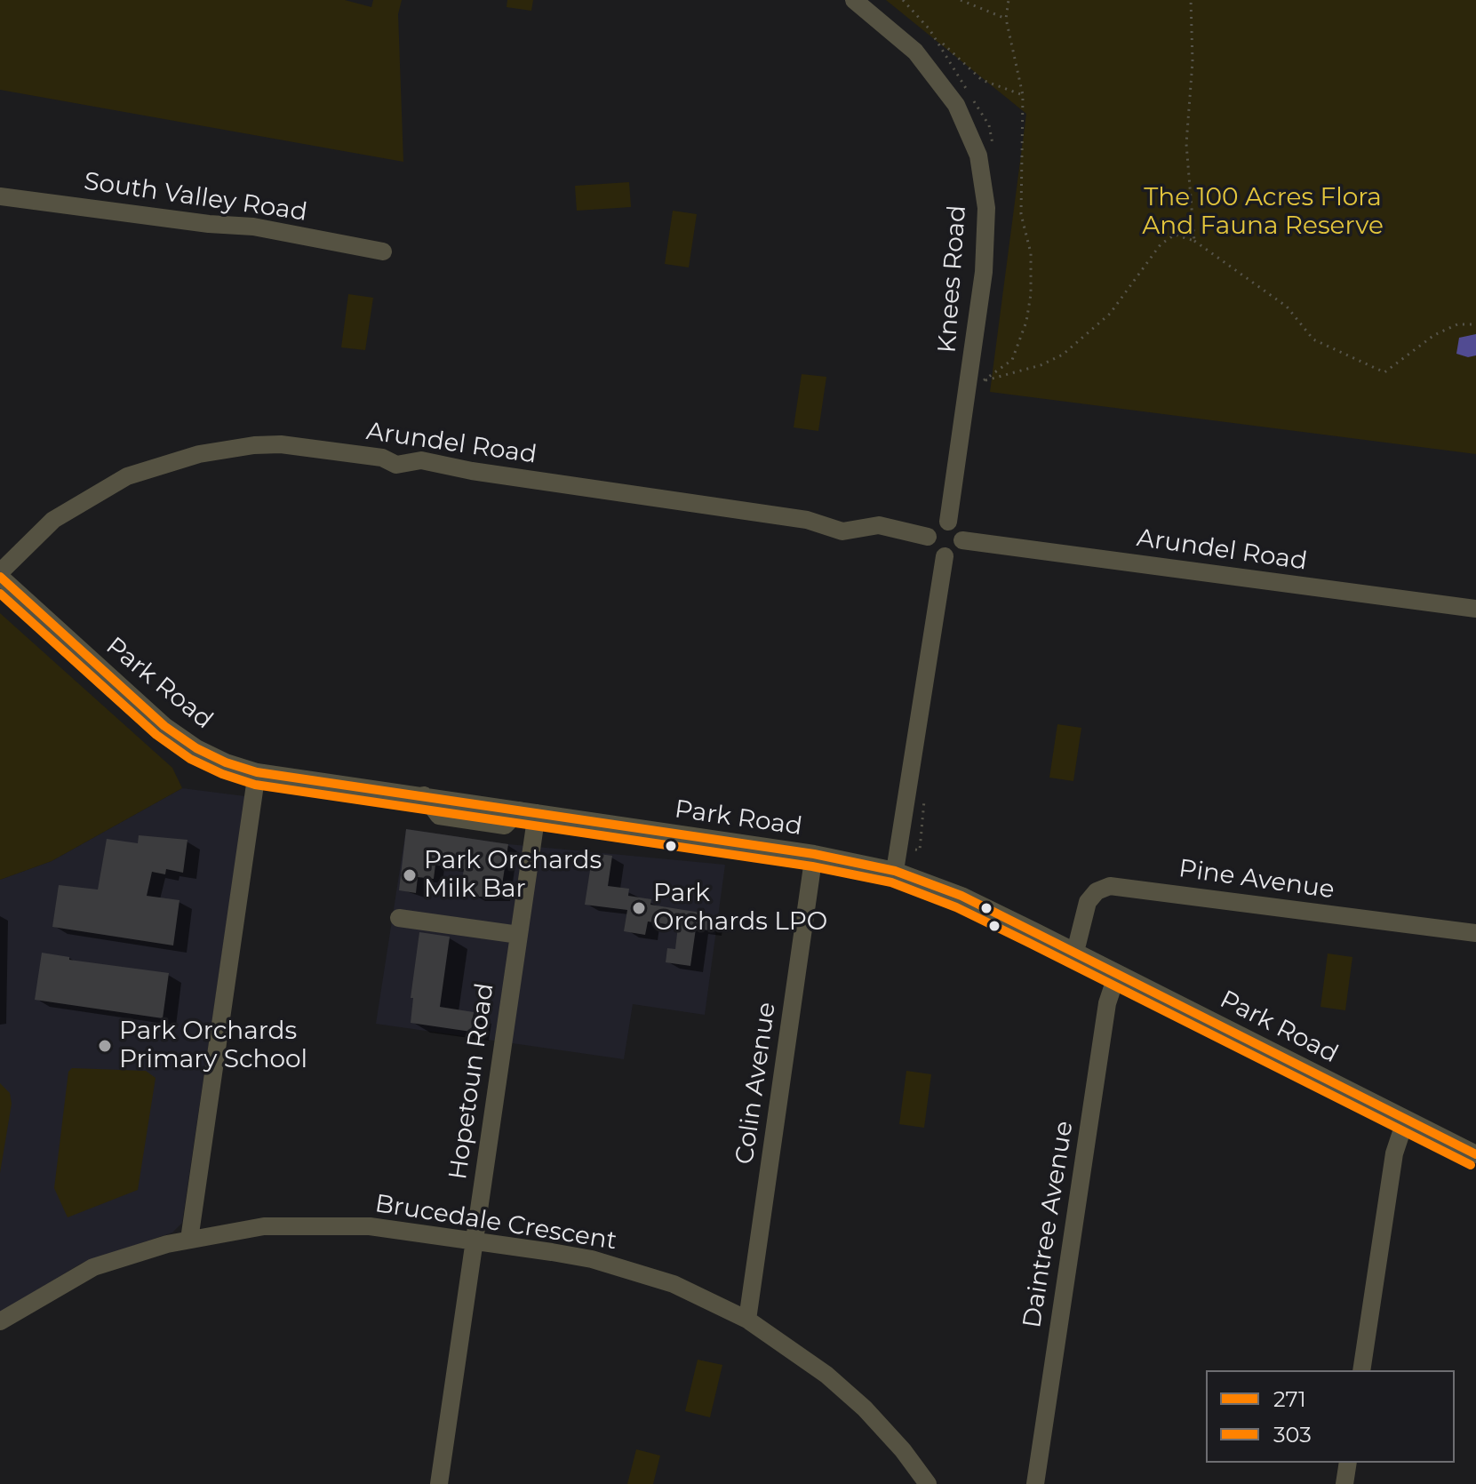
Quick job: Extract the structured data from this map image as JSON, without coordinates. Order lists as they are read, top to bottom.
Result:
{
  "streets": {
    "street": [
      "South Valley Road",
      "Knees Road",
      "Arundel Road",
      "Park Road",
      "Pine Avenue",
      "Hopetoun Road",
      "Colin Avenue",
      "Brucedale Crescent",
      "Daintree Avenue"
    ]
  },
  "crossings": [
    ["Knees Road", "Arundel Road"],
    ["Arundel Road", "Park Road"],
    ["Park Road", "Pine Avenue"],
    ["Park Road", "Hopetoun Road"],
    ["Park Road", "Colin Avenue"],
    ["Park Road", "Daintree Avenue"],
    ["Hopetoun Road", "Brucedale Crescent"],
    ["Colin Avenue", "Brucedale Crescent"]
  ],
  "parks": ["The 100 Acres Flora And Fauna Reserve"],
  "places": ["Park Orchards Milk Bar", "Park Orchards LPO", "Park Orchards Primary School"],
  "lines": ["transit line 271", "transit line 303"],
  "legend": ["271", "303"]
}
